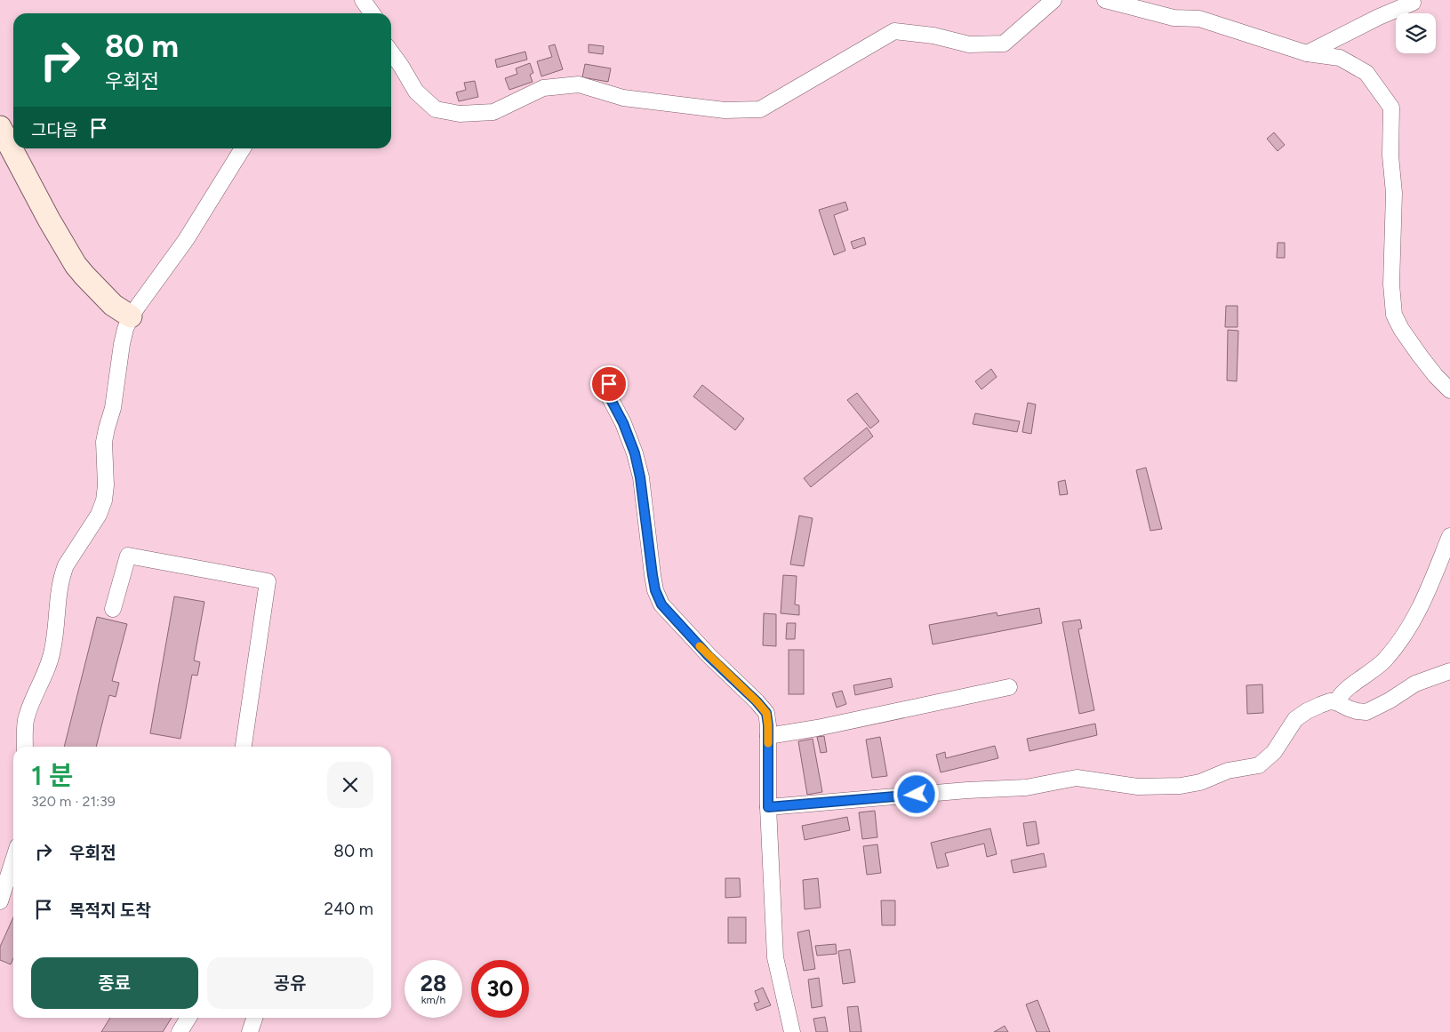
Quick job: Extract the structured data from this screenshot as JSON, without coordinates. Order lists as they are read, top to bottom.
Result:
{
  "page": {
    "turn": ["80 m", "우회전"],
    "then": "그다음",
    "heading": ["1 분", "320 m · 21:39"],
    "list": [
      {
        "name": "우회전",
        "value": "80 m"
      },
      {
        "name": "목적지 도착",
        "value": "240 m"
      }
    ],
    "buttons": ["종료", "공유"],
    "speed": "28 km/h",
    "limit": "30"
  }
}
